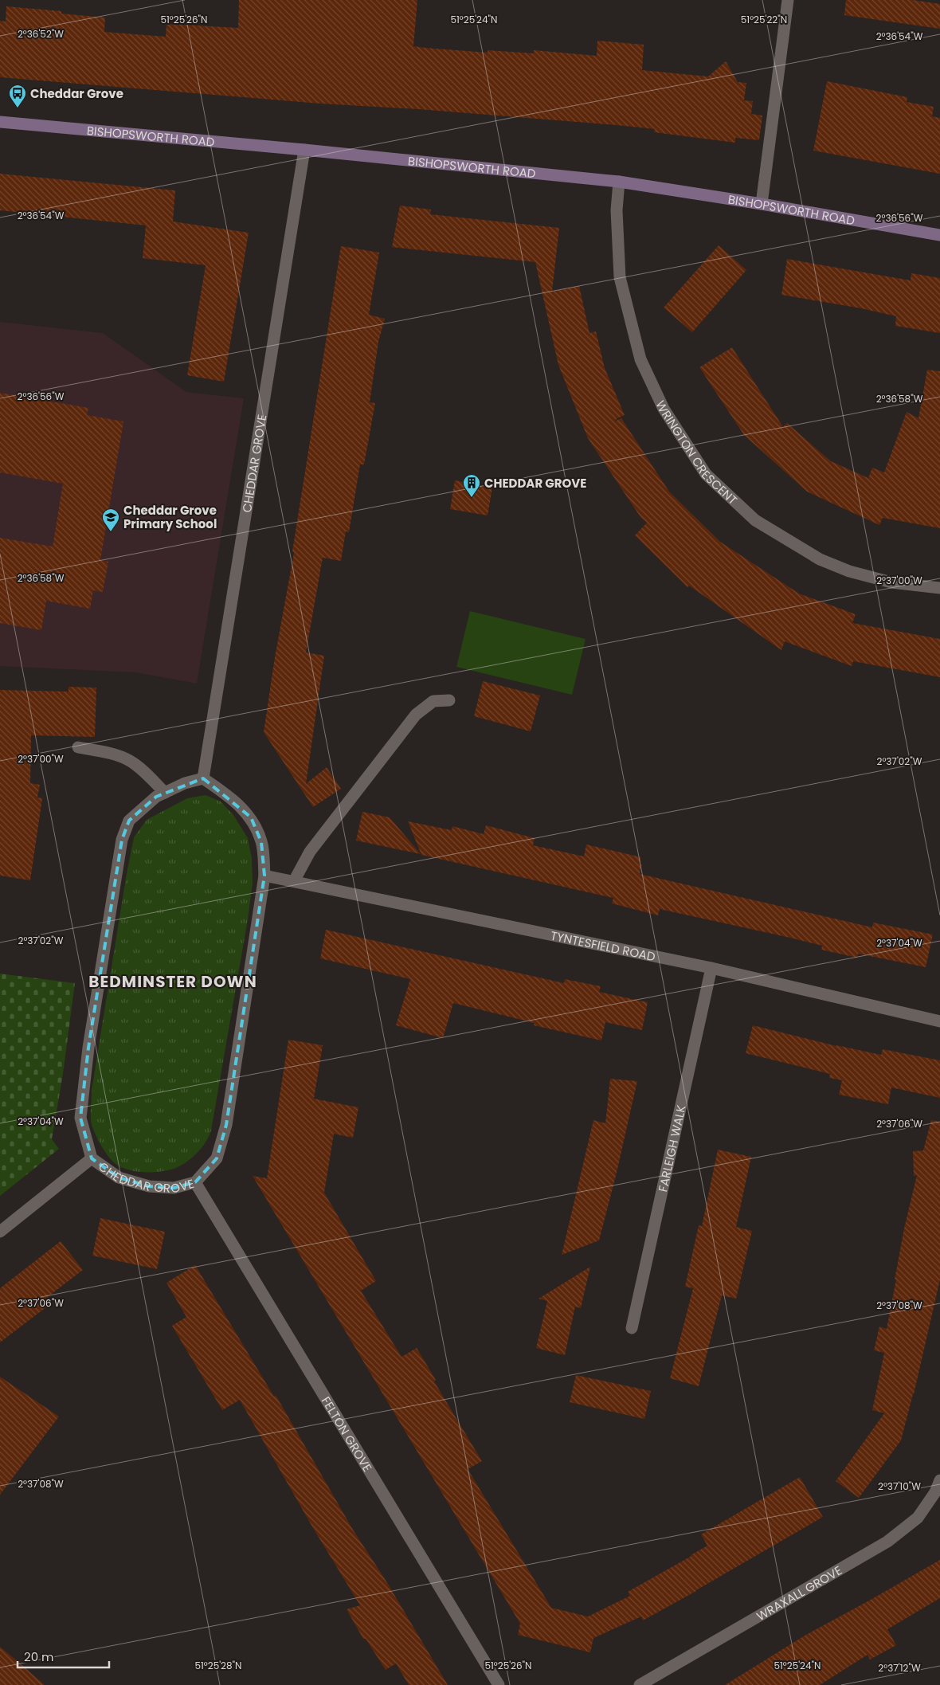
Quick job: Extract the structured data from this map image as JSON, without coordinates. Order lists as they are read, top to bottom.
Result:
{
  "streets": {
    "street": [
      "BISHOPSWORTH ROAD",
      "WRINGTON CRESCENT",
      "CHEDDAR GROVE",
      "TYNTESFIELD ROAD",
      "FARLEIGH WALK",
      "FELTON GROVE",
      "WRAXALL GROVE"
    ]
  },
  "crossings": [
    ["BISHOPSWORTH ROAD", "WRINGTON CRESCENT"],
    ["BISHOPSWORTH ROAD", "CHEDDAR GROVE"],
    ["CHEDDAR GROVE", "TYNTESFIELD ROAD"],
    ["CHEDDAR GROVE", "FELTON GROVE"],
    ["TYNTESFIELD ROAD", "FARLEIGH WALK"]
  ],
  "districts": ["BEDMINSTER DOWN"],
  "places": {
    "bus stop": ["Cheddar Grove"],
    "building": ["CHEDDAR GROVE"],
    "school or university": ["Cheddar Grove Primary School"]
  },
  "scale_bar": "20 m",
  "coordinates": [
    "51°25'26\"N",
    "51°25'24\"N",
    "51°25'22\"N",
    "2°36'52\"W",
    "2°36'54\"W",
    "2°36'56\"W",
    "2°36'58\"W",
    "2°37'00\"W",
    "2°37'02\"W",
    "2°37'04\"W",
    "2°37'06\"W",
    "2°37'08\"W",
    "2°37'10\"W",
    "51°25'28\"N",
    "2°37'12\"W"
  ]
}
